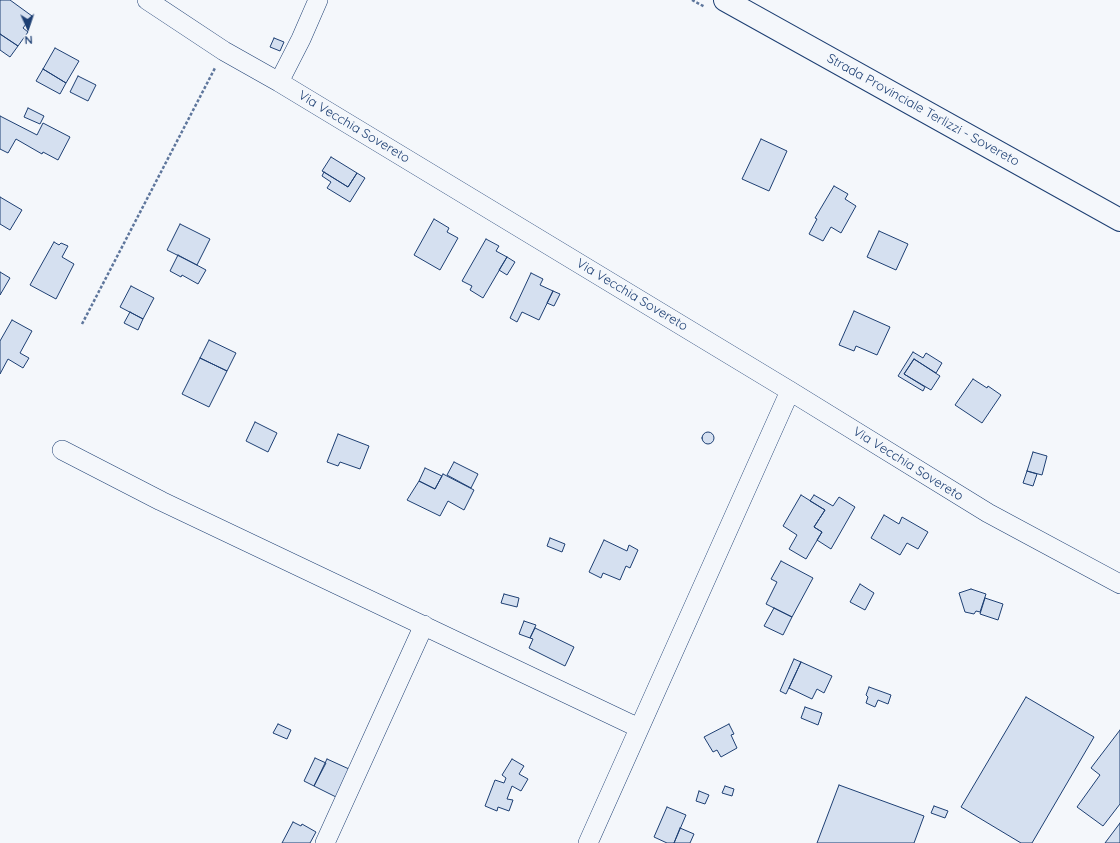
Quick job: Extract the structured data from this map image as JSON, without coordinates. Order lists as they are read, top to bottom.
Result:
{
  "streets": {
    "main road": ["Strada Provinciale Terlizzi - Sovereto"],
    "street": ["Via Vecchia Sovereto"]
  },
  "north": "bottom"
}
